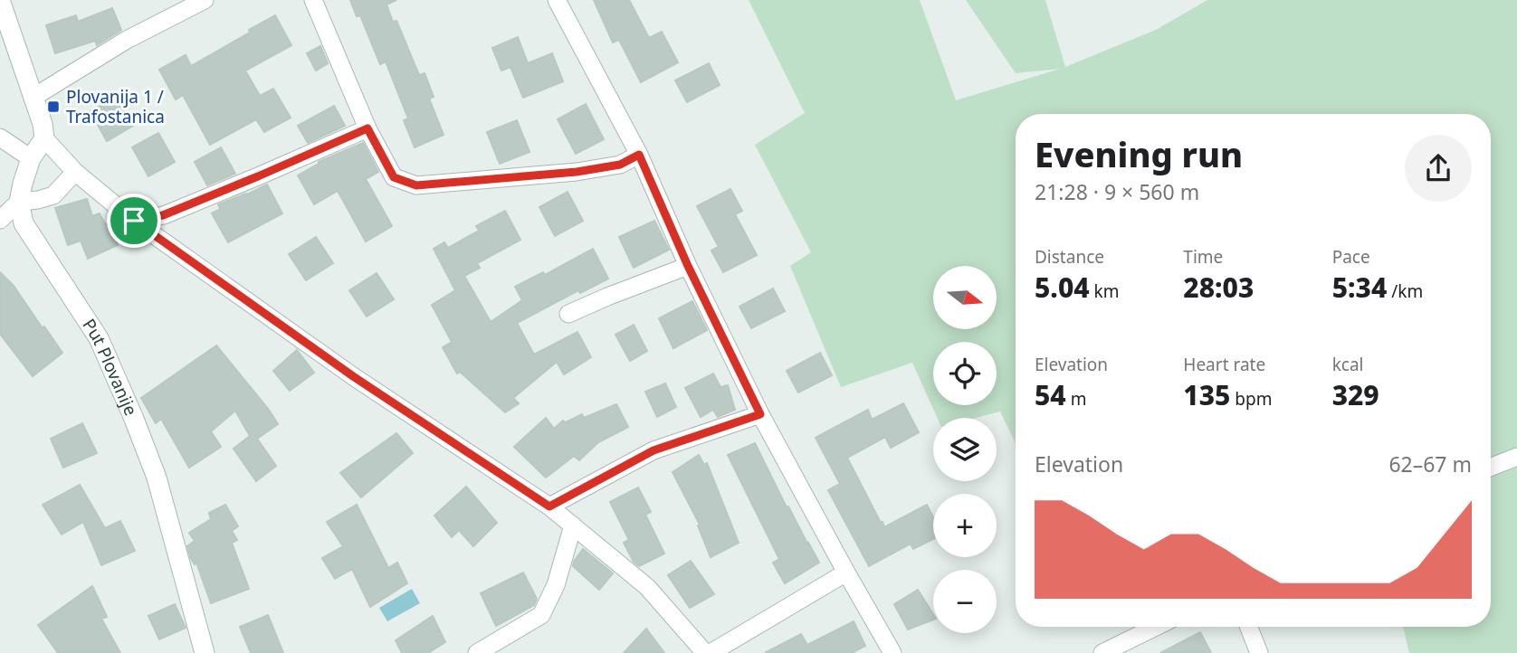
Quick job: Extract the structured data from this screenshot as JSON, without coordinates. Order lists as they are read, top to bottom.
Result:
{
  "streets": {
    "street": ["Put Plovanije"]
  },
  "places": {
    "transit": ["Plovanija 1 / Trafostanica"]
  },
  "north": "right",
  "page": {
    "heading": ["Evening run", "21:28 · 9 × 560 m"],
    "stats": [
      ["Distance", "5.04 km"],
      ["Time", "28:03"],
      ["Pace", "5:34 /km"],
      ["Elevation", "54 m"],
      ["Heart rate", "135 bpm"],
      ["kcal", "329"]
    ],
    "map_buttons": ["+", "−"],
    "chart": ["Elevation", "62–67 m"]
  }
}
